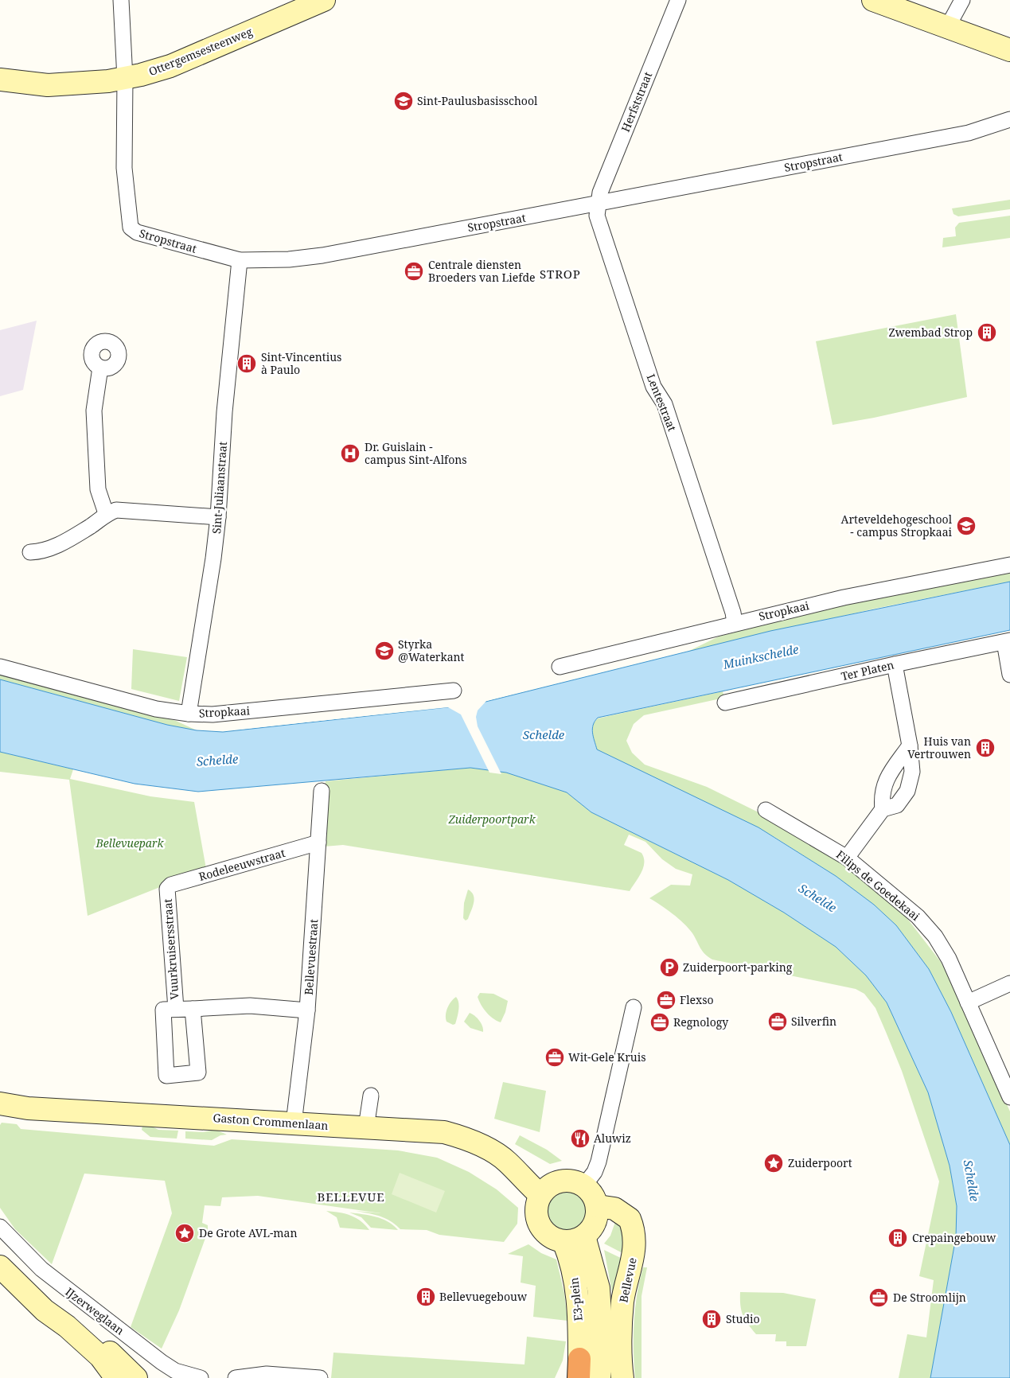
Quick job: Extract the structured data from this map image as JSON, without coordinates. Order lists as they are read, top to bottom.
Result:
{
  "streets": {
    "street": [
      "Ottergemsesteenweg",
      "Herfststraat",
      "Stropstraat",
      "Lentestraat",
      "Sint-Juliaanstraat",
      "Stropkaai",
      "Ter Platen",
      "Rodeleeuwstraat",
      "Filips de Goedekaai",
      "Vuurkruisersstraat",
      "Bellevuestraat",
      "Gaston Crommenlaan",
      "Bellevue",
      "E3-plein",
      "IJzerweglaan"
    ]
  },
  "crossings": [
    ["Ottergemsesteenweg", "Stropstraat"],
    ["Herfststraat", "Stropstraat"],
    ["Herfststraat", "Lentestraat"],
    ["Stropstraat", "Lentestraat"],
    ["Stropstraat", "Sint-Juliaanstraat"],
    ["Lentestraat", "Stropkaai"],
    ["Sint-Juliaanstraat", "Stropkaai"],
    ["Rodeleeuwstraat", "Vuurkruisersstraat"],
    ["Rodeleeuwstraat", "Bellevuestraat"],
    ["Bellevuestraat", "Gaston Crommenlaan"],
    ["Gaston Crommenlaan", "Bellevue"],
    ["Gaston Crommenlaan", "E3-plein"],
    ["Bellevue", "E3-plein"]
  ],
  "districts": ["STROP", "BELLEVUE"],
  "water": ["Muinkschelde", "Schelde"],
  "parks": ["Zuiderpoortpark", "Bellevuepark"],
  "places": {
    "school or university": ["Sint-Paulusbasisschool", "Arteveldehogeschool - campus Stropkaai", "Styrka @Waterkant"],
    "office": [
      "Centrale diensten Broeders van Liefde",
      "Flexso",
      "Silverfin",
      "Regnology",
      "Wit-Gele Kruis",
      "De Stroomlijn"
    ],
    "building": [
      "Zwembad Strop",
      "Sint-Vincentius à Paulo",
      "Huis van Vertrouwen",
      "Crepaingebouw",
      "Bellevuegebouw",
      "Studio"
    ],
    "hospital": ["Dr. Guislain - campus Sint-Alfons"],
    "parking": ["Zuiderpoort-parking"],
    "restaurant": ["Aluwiz"],
    "place": ["Zuiderpoort", "De Grote AVL-man"]
  }
}
